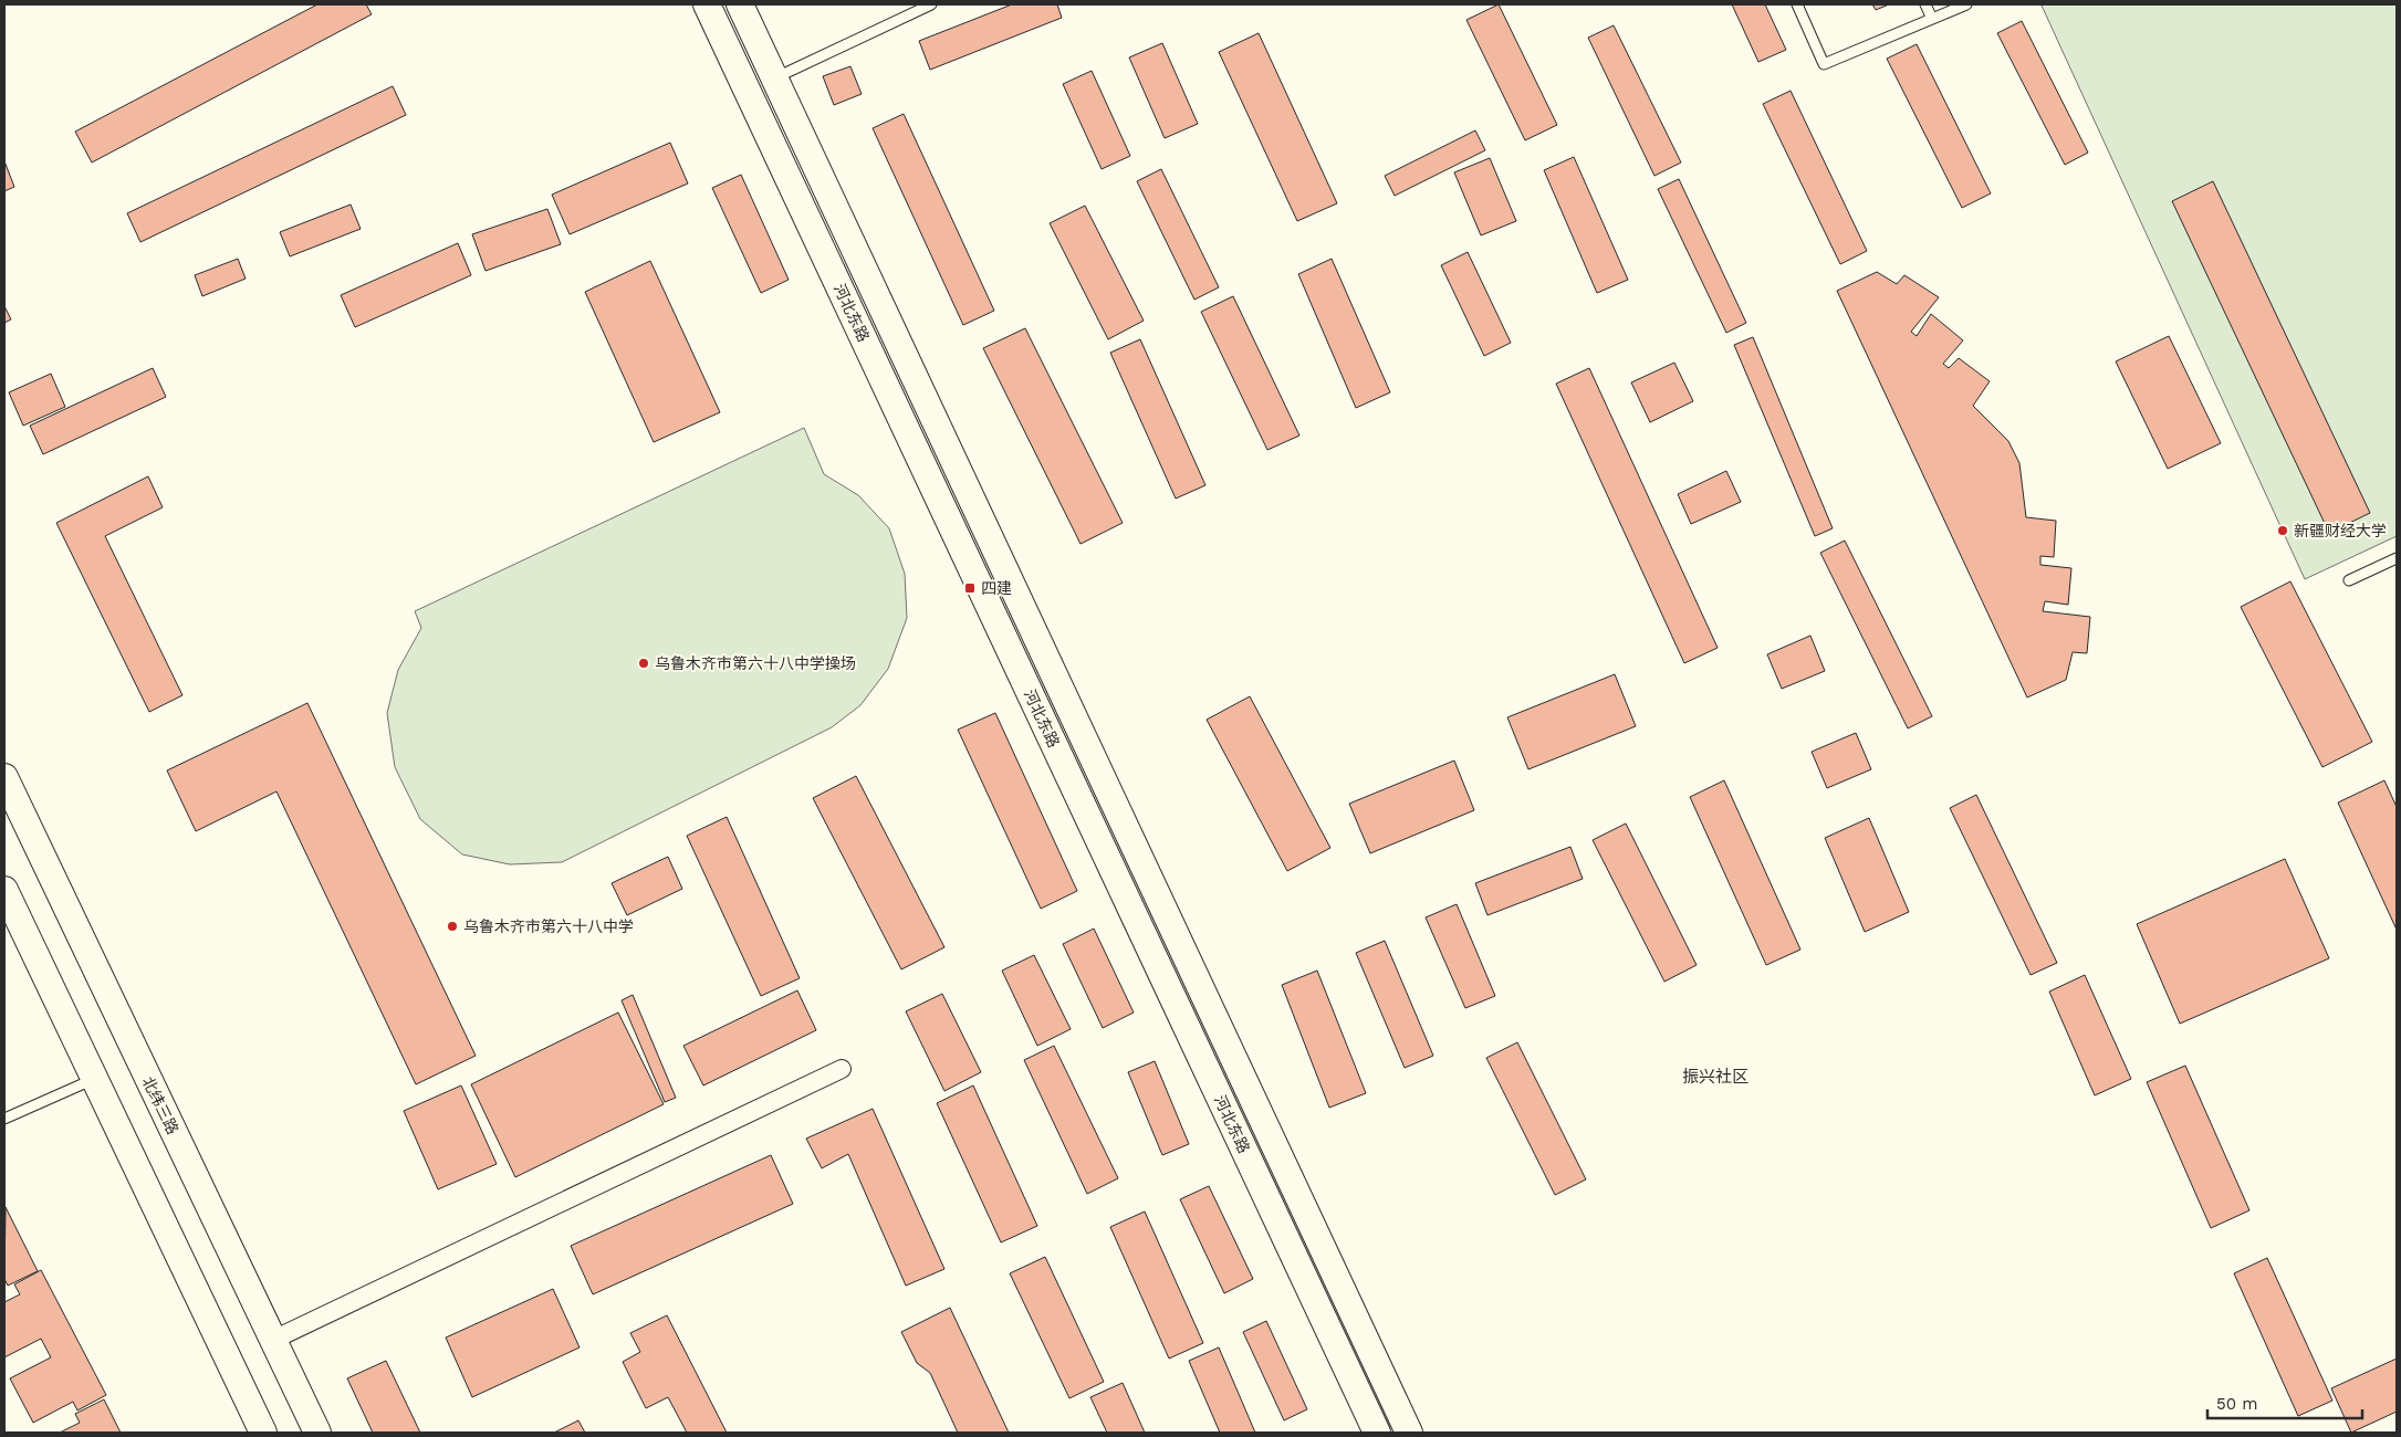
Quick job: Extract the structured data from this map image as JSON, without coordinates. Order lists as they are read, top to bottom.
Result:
{
  "streets": {
    "main road": ["河北东路", "北纬三路"]
  },
  "districts": ["振兴社区"],
  "places": {
    "other": ["新疆财经大学", "乌鲁木齐市第六十八中学操场", "乌鲁木齐市第六十八中学"],
    "transit": ["四建"]
  },
  "scale_bar": "50 m"
}
